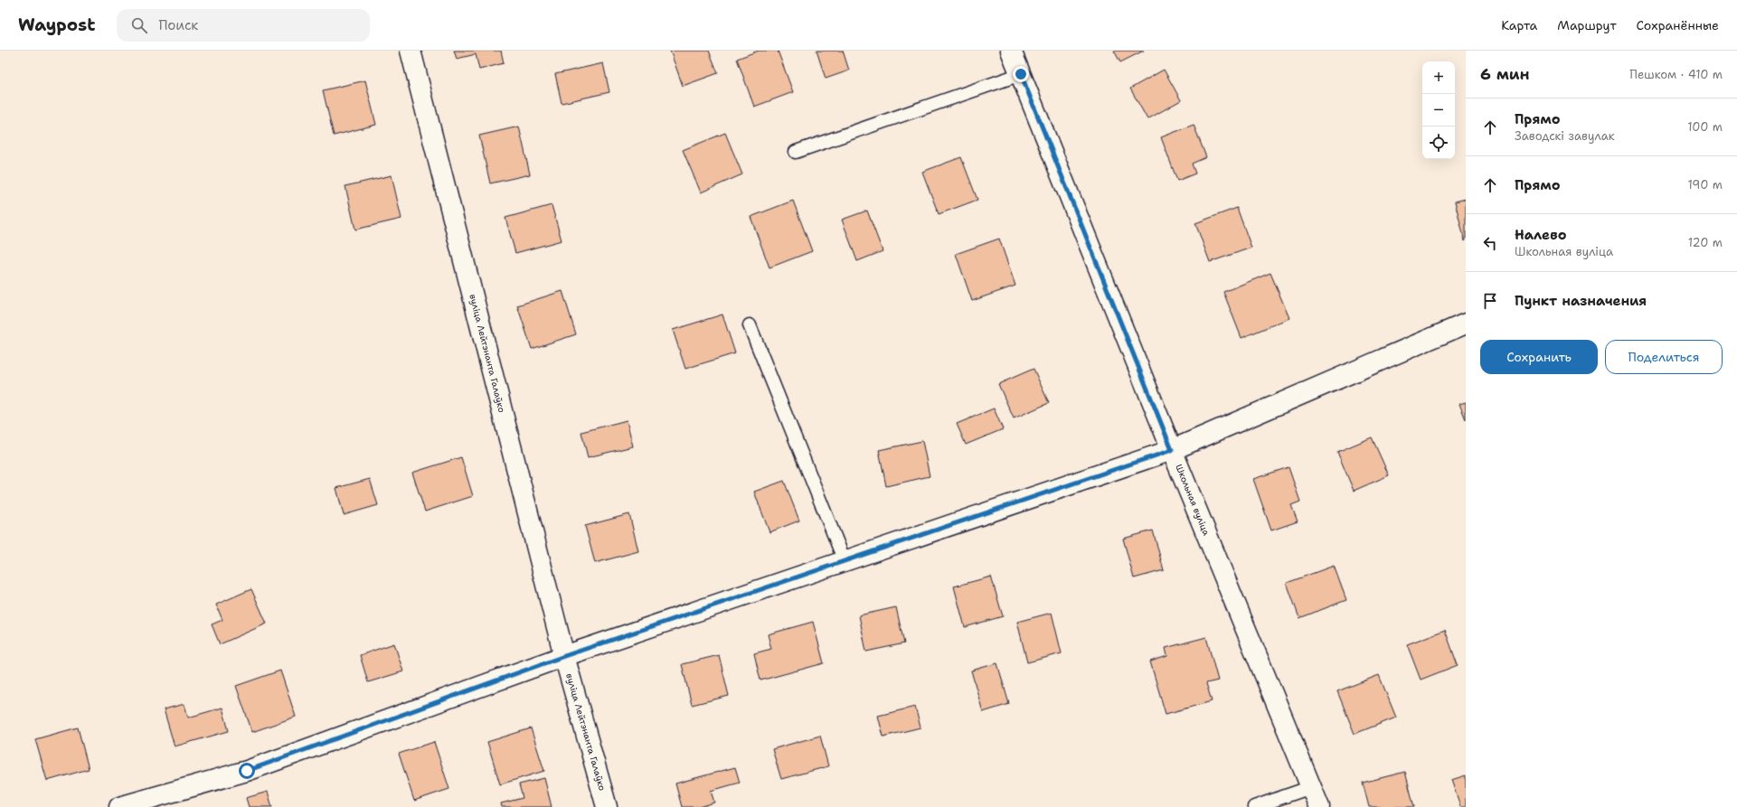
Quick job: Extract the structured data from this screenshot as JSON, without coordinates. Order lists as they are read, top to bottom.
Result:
{
  "streets": {
    "street": ["вуліца Лейтэнанта Галаўко", "Школьная вуліца"]
  },
  "page": {
    "header": "Waypost",
    "search": "Поиск",
    "nav": ["Карта", "Маршрут", "Сохранённые"],
    "heading": ["6 мин", "Пешком · 410 m"],
    "map_buttons": ["+", "−"],
    "list": [
      ["Прямо", "Заводскі завулак", "100 m"],
      ["Прямо", "190 m"],
      ["Налево", "Школьная вуліца", "120 m"],
      "Пункт назначения"
    ],
    "buttons": ["Сохранить", "Поделиться"]
  }
}
